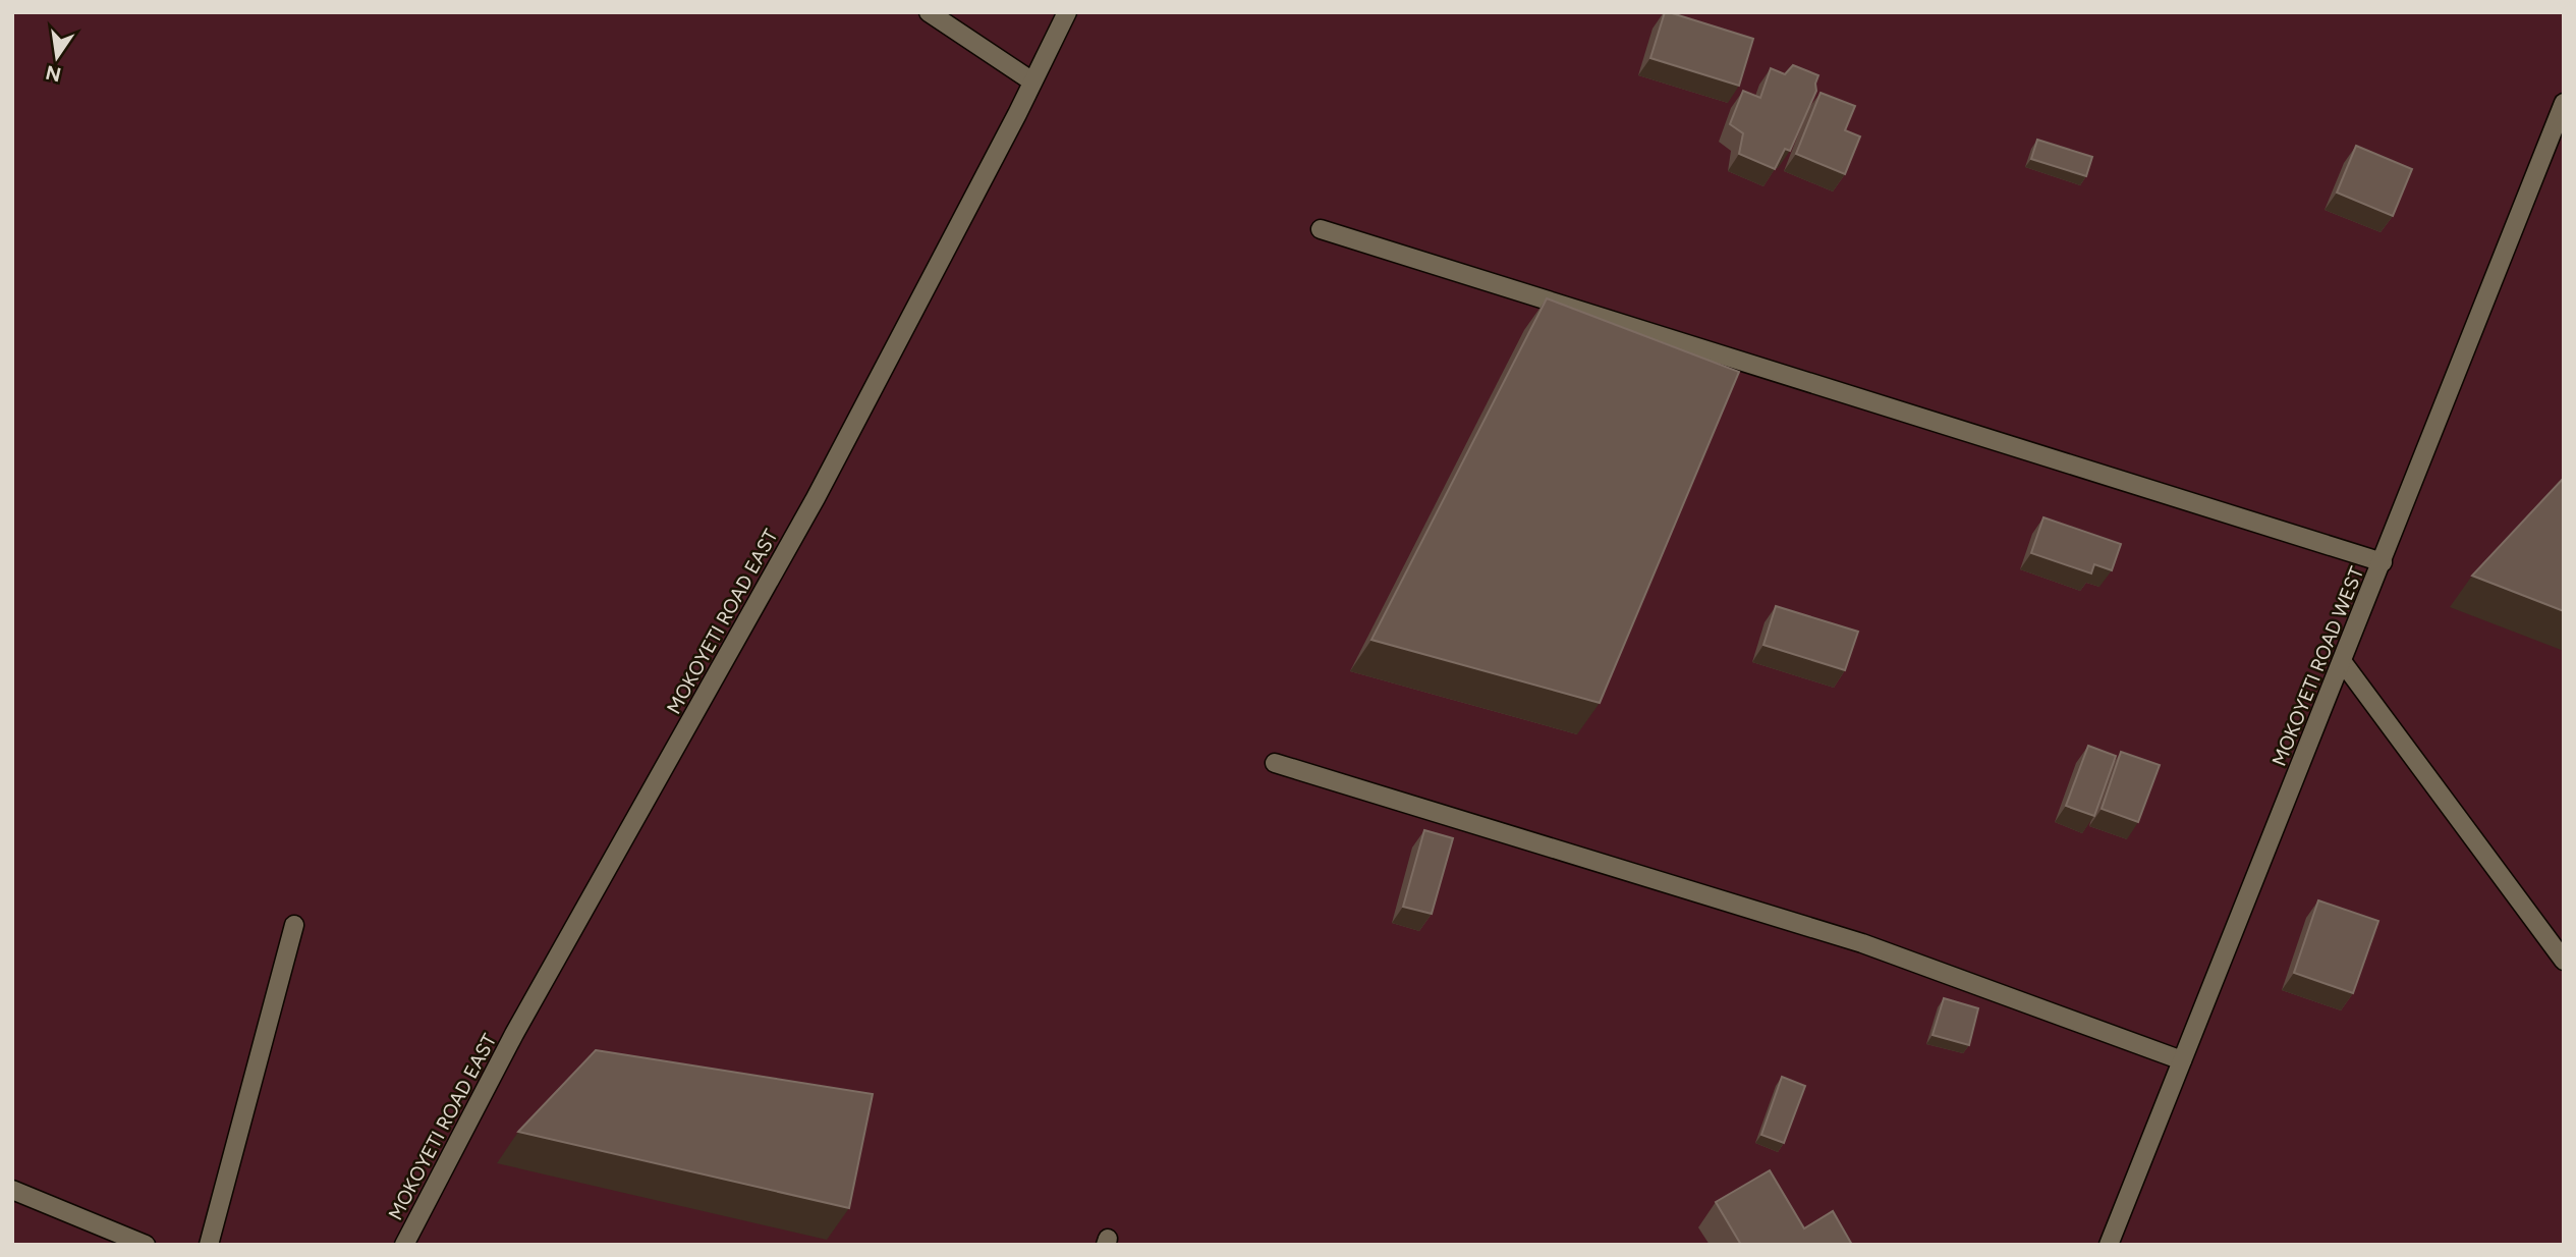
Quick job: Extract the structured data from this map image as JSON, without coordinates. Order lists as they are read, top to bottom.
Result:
{
  "streets": {
    "street": ["MOKOYETI ROAD EAST", "MOKOYETI ROAD WEST"]
  },
  "north": "bottom"
}
